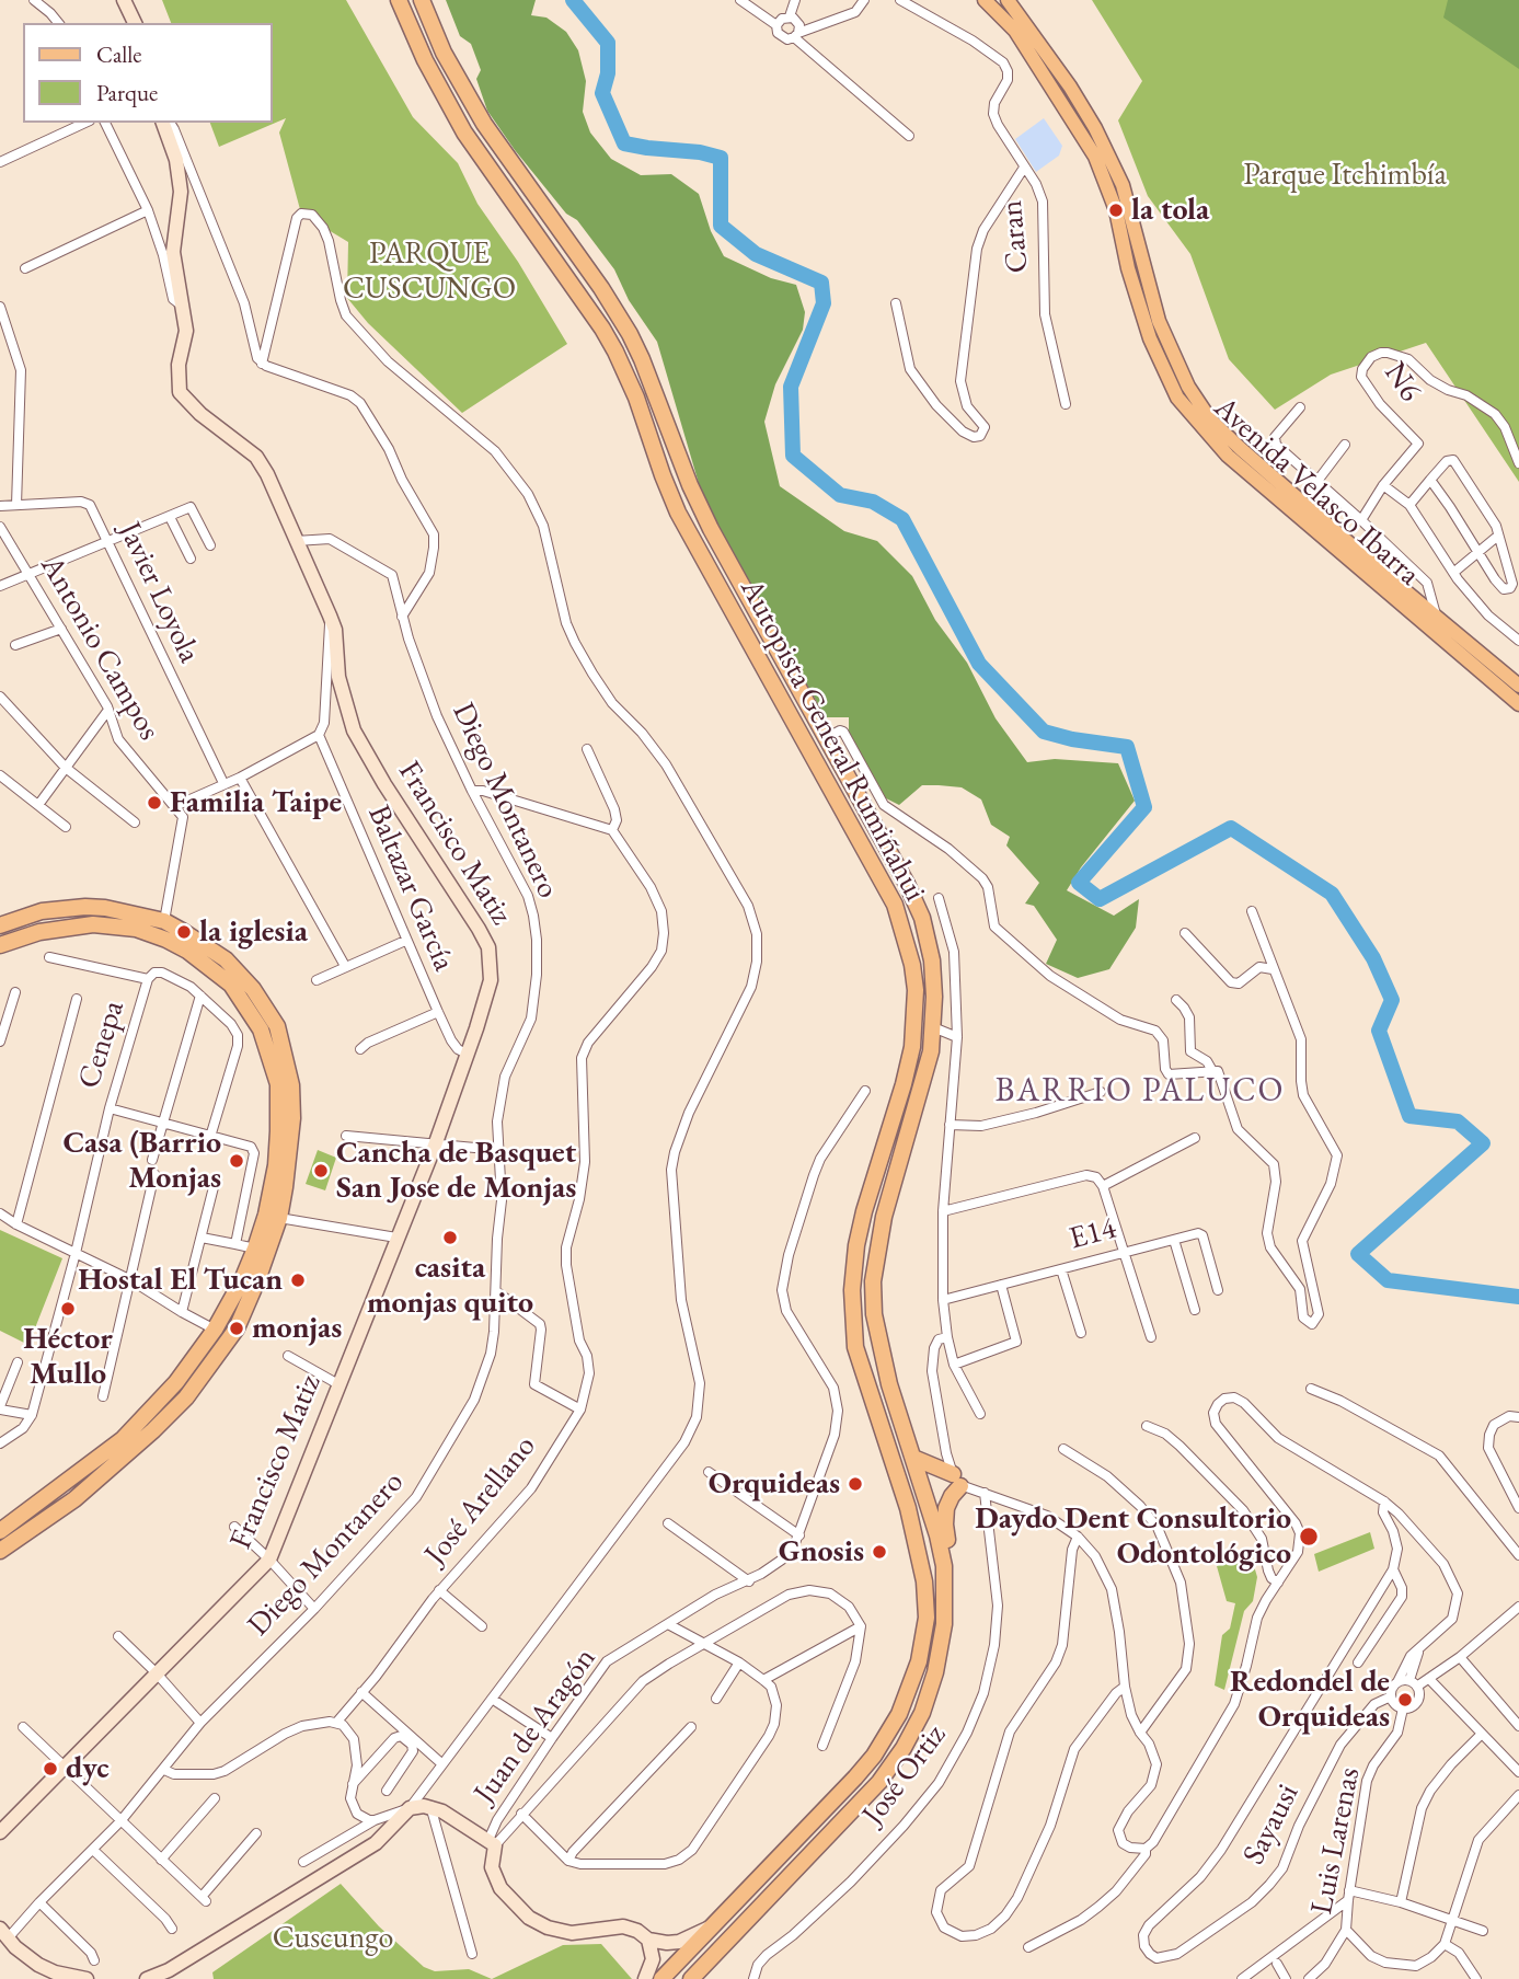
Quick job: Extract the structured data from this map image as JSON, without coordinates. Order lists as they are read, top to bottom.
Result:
{
  "streets": {
    "highway": ["Autopista General Rumiñahui"],
    "main road": ["Avenida Velasco Ibarra"],
    "street": [
      "Caran",
      "N6",
      "Javier Loyola",
      "Antonio Campos",
      "Diego Montanero",
      "Francisco Matiz",
      "Baltazar García",
      "Cenepa",
      "E14",
      "José Arellano",
      "Juan de Aragón",
      "José Ortiz",
      "Sayausi",
      "Luis Larenas"
    ]
  },
  "crossings": [
    ["Diego Montanero", "Francisco Matiz"],
    ["Francisco Matiz", "Baltazar García"],
    ["Sayausi", "Luis Larenas"]
  ],
  "districts": ["BARRIO PALUCO"],
  "parks": ["Parque Itchimbía", "PARQUE CUSCUNGO", "Cuscungo"],
  "places": [
    "la tola",
    "Familia Taipe",
    "la iglesia",
    "Casa (Barrio Monjas",
    "Cancha de Basquet San Jose de Monjas",
    "casita monjas quito",
    "Hostal El Tucan",
    "Héctor Mullo",
    "monjas",
    "Orquideas",
    "Daydo Dent Consultorio Odontológico",
    "Gnosis",
    "Redondel de Orquideas",
    "dyc"
  ],
  "legend": ["Calle", "Parque"]
}
